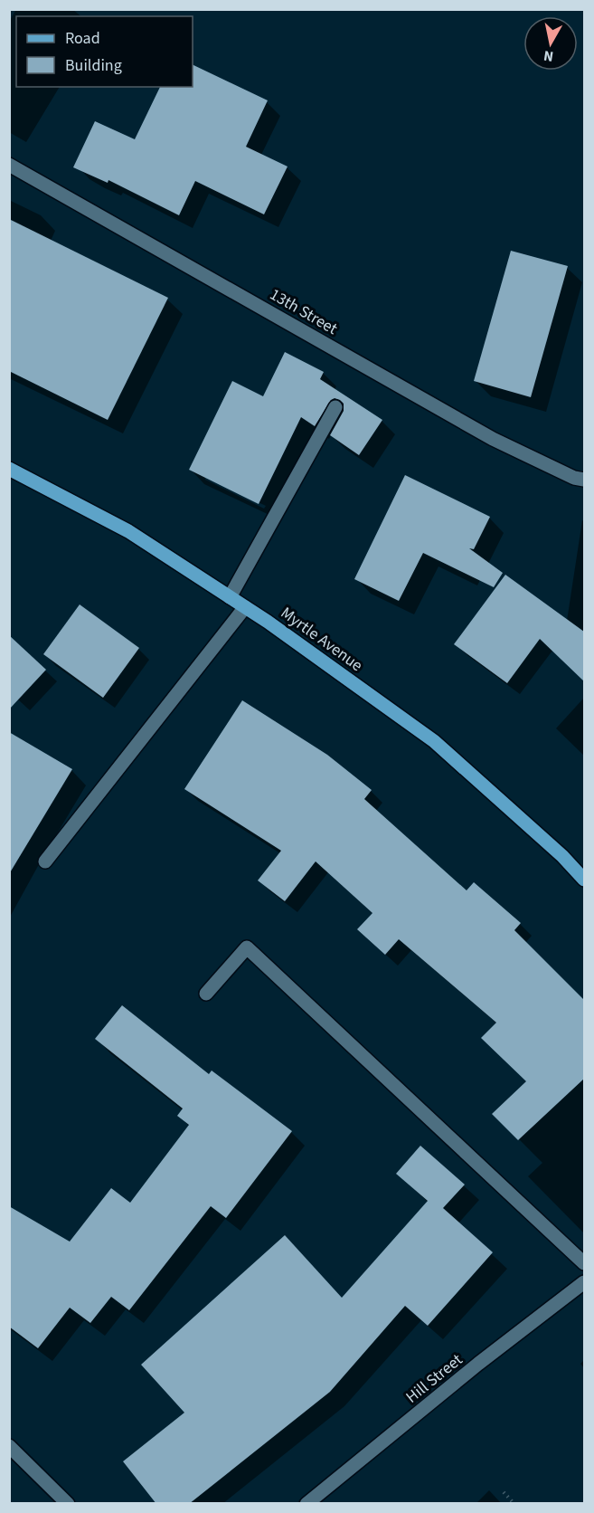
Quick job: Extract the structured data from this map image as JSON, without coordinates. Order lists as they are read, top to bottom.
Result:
{
  "streets": {
    "main road": ["Myrtle Avenue"],
    "street": ["13th Street", "Hill Street"]
  },
  "legend": ["Road", "Building"],
  "north": "bottom"
}
